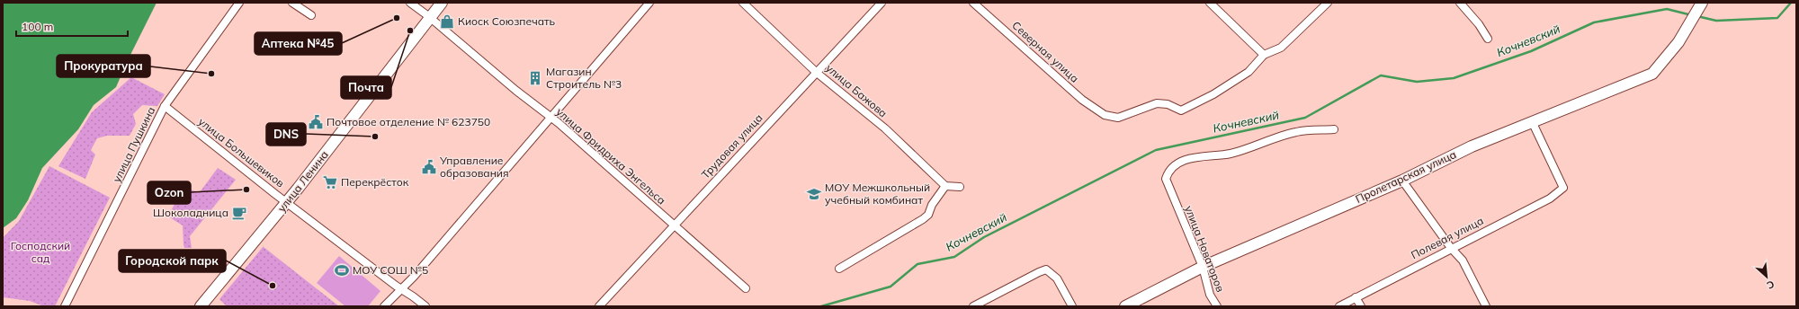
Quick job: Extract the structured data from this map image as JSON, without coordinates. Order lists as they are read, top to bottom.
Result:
{
  "streets": {
    "street": [
      "Северная улица",
      "улица Бажова",
      "улица Пушкина",
      "Трудовая улица",
      "улица Большевиков",
      "улица Фридриха Энгельса",
      "Пролетарская улица",
      "улица Ленина",
      "Полевая улица",
      "улица Новаторов"
    ]
  },
  "crossings": [
    ["улица Бажова", "Трудовая улица"],
    ["улица Пушкина", "улица Большевиков"],
    ["Трудовая улица", "улица Фридриха Энгельса"],
    ["улица Большевиков", "улица Ленина"],
    ["улица Фридриха Энгельса", "улица Ленина"],
    ["Пролетарская улица", "Полевая улица"],
    ["Пролетарская улица", "улица Новаторов"]
  ],
  "water": ["Кочневский"],
  "parks": ["Господский сад"],
  "places": {
    "other": [
      "Аптека №45",
      "Почта",
      "Прокуратура",
      "DNS",
      "Ozon",
      "Городской парк"
    ],
    "shop": ["Киоск Союзпечать"],
    "building": ["Магазин Строитель №3"],
    "public building": ["Почтовое отделение № 623750", "Управление образования"],
    "supermarket": ["Перекрёсток"],
    "school or university": ["МОУ Межшкольный учебный комбинат"],
    "cafe": ["Шоколадница"],
    "sports": ["МОУ СОШ №5"]
  },
  "scale_bar": "100 m",
  "north": "bottom right"
}
